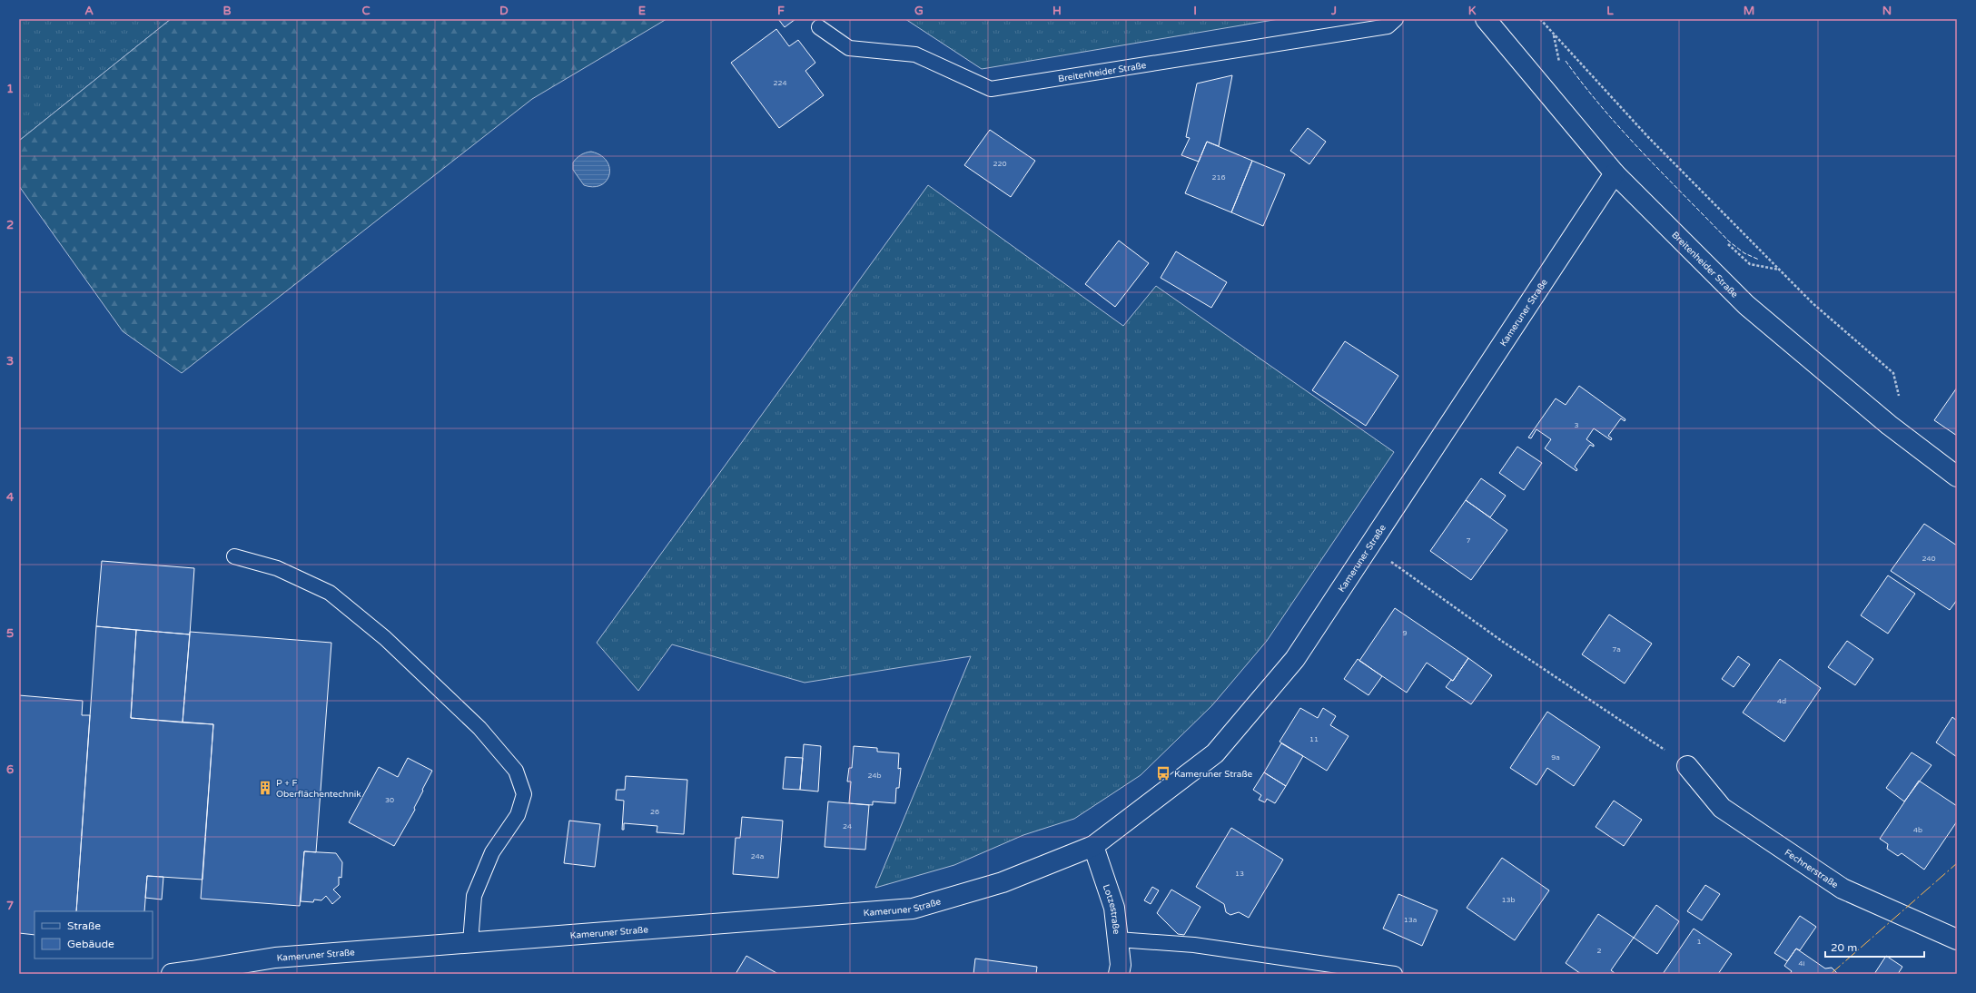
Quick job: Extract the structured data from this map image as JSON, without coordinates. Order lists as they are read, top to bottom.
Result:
{
  "streets": {
    "street": [
      "Breitenheider Straße",
      "Kameruner Straße",
      "Fechnerstraße",
      "Lotzestraße"
    ]
  },
  "crossings": [
    ["Breitenheider Straße", "Kameruner Straße"],
    ["Kameruner Straße", "Lotzestraße"]
  ],
  "places": {
    "bus stop": ["Kameruner Straße"],
    "building": ["P + F Oberflächentechnik"]
  },
  "house_numbers": [
    "224",
    "220",
    "216",
    "3",
    "7",
    "240",
    "9",
    "7a",
    "4d",
    "11",
    "9a",
    "24b",
    "30",
    "26",
    "24",
    "4b",
    "24a",
    "13",
    "13b",
    "13a",
    "1",
    "2",
    "4i"
  ],
  "legend": ["Straße", "Gebäude"],
  "scale_bar": "20 m",
  "grid": {
    "columns": [
      "A",
      "B",
      "C",
      "D",
      "E",
      "F",
      "G",
      "H",
      "I",
      "J",
      "K",
      "L",
      "M",
      "N"
    ],
    "rows": [
      "1",
      "2",
      "3",
      "4",
      "5",
      "6",
      "7"
    ]
  }
}
